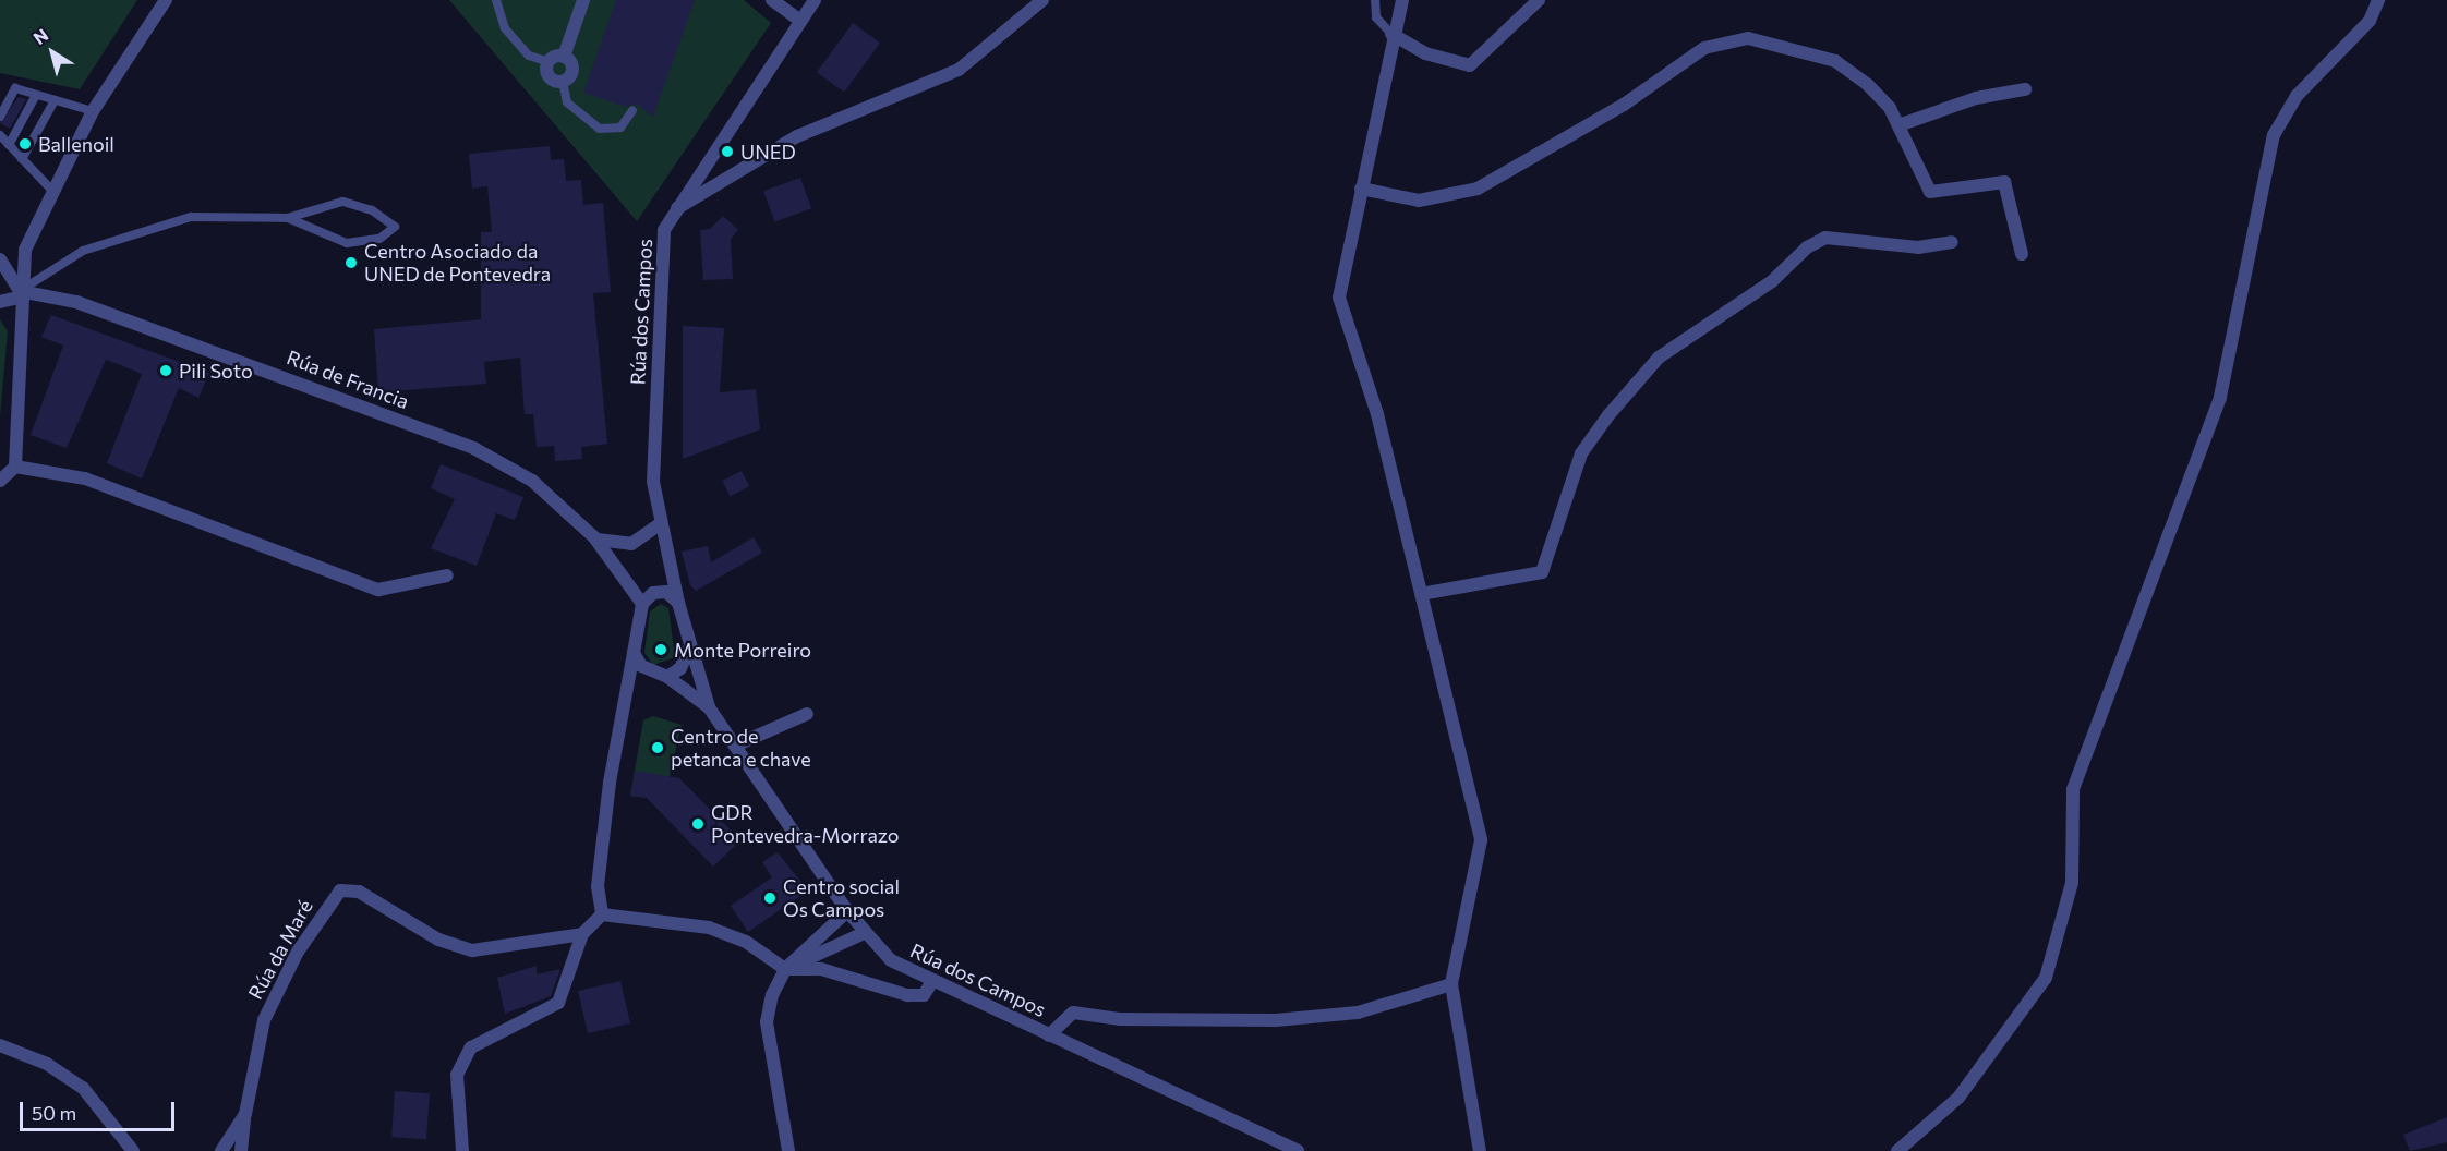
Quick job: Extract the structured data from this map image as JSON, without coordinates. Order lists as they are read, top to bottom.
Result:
{
  "streets": {
    "street": ["Rúa dos Campos", "Rúa de Francia", "Rúa da Maré"]
  },
  "crossings": [
    ["Rúa dos Campos", "Rúa de Francia"]
  ],
  "places": [
    "Ballenoil",
    "UNED",
    "Centro Asociado da UNED de Pontevedra",
    "Pili Soto",
    "Monte Porreiro",
    "Centro de petanca e chave",
    "GDR Pontevedra-Morrazo",
    "Centro social Os Campos"
  ],
  "scale_bar": "50 m",
  "north": "top left"
}
